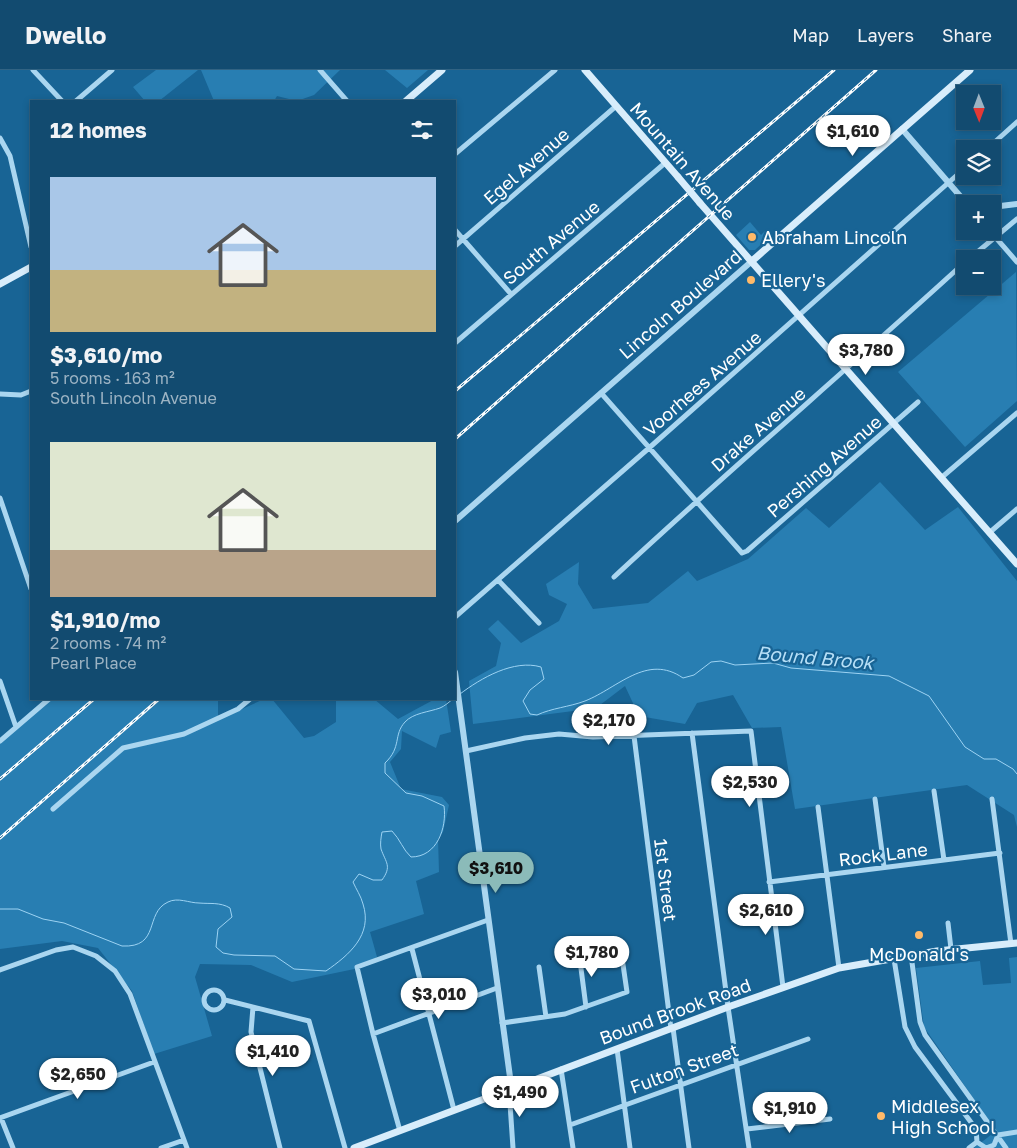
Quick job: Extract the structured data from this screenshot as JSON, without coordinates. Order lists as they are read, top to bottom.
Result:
{
  "streets": {
    "main road": ["Mountain Avenue", "Lincoln Boulevard", "Bound Brook Road"],
    "street": [
      "Egel Avenue",
      "South Avenue",
      "Voorhees Avenue",
      "Drake Avenue",
      "Pershing Avenue",
      "Rock Lane",
      "1st Street",
      "Fulton Street"
    ]
  },
  "crossings": [
    ["Mountain Avenue", "Egel Avenue"],
    ["Mountain Avenue", "South Avenue"],
    ["Mountain Avenue", "Lincoln Boulevard"],
    ["Mountain Avenue", "Voorhees Avenue"],
    ["Mountain Avenue", "Drake Avenue"],
    ["Mountain Avenue", "Pershing Avenue"],
    ["Drake Avenue", "Pershing Avenue"],
    ["1st Street", "Bound Brook Road"],
    ["1st Street", "Fulton Street"]
  ],
  "water": ["Bound Brook"],
  "places": [
    "Abraham Lincoln",
    "Ellery's",
    "McDonald's",
    "Middlesex High School"
  ],
  "north": "bottom",
  "page": {
    "header": "Dwello",
    "nav": ["Map", "Layers", "Share"],
    "map_buttons": ["+", "−"],
    "heading": "12 homes",
    "price": [
      "$1,610",
      "$3,780",
      "$2,170",
      "$2,530",
      "$3,610",
      "$2,610",
      "$1,780",
      "$3,010",
      "$1,410",
      "$2,650",
      "$1,490",
      "$1,910"
    ],
    "list": [
      {
        "name": "$3,610/mo",
        "note": "5 rooms · 163 m² · South Lincoln Avenue"
      },
      {
        "name": "$1,910/mo",
        "note": "2 rooms · 74 m² · Pearl Place"
      }
    ]
  }
}
